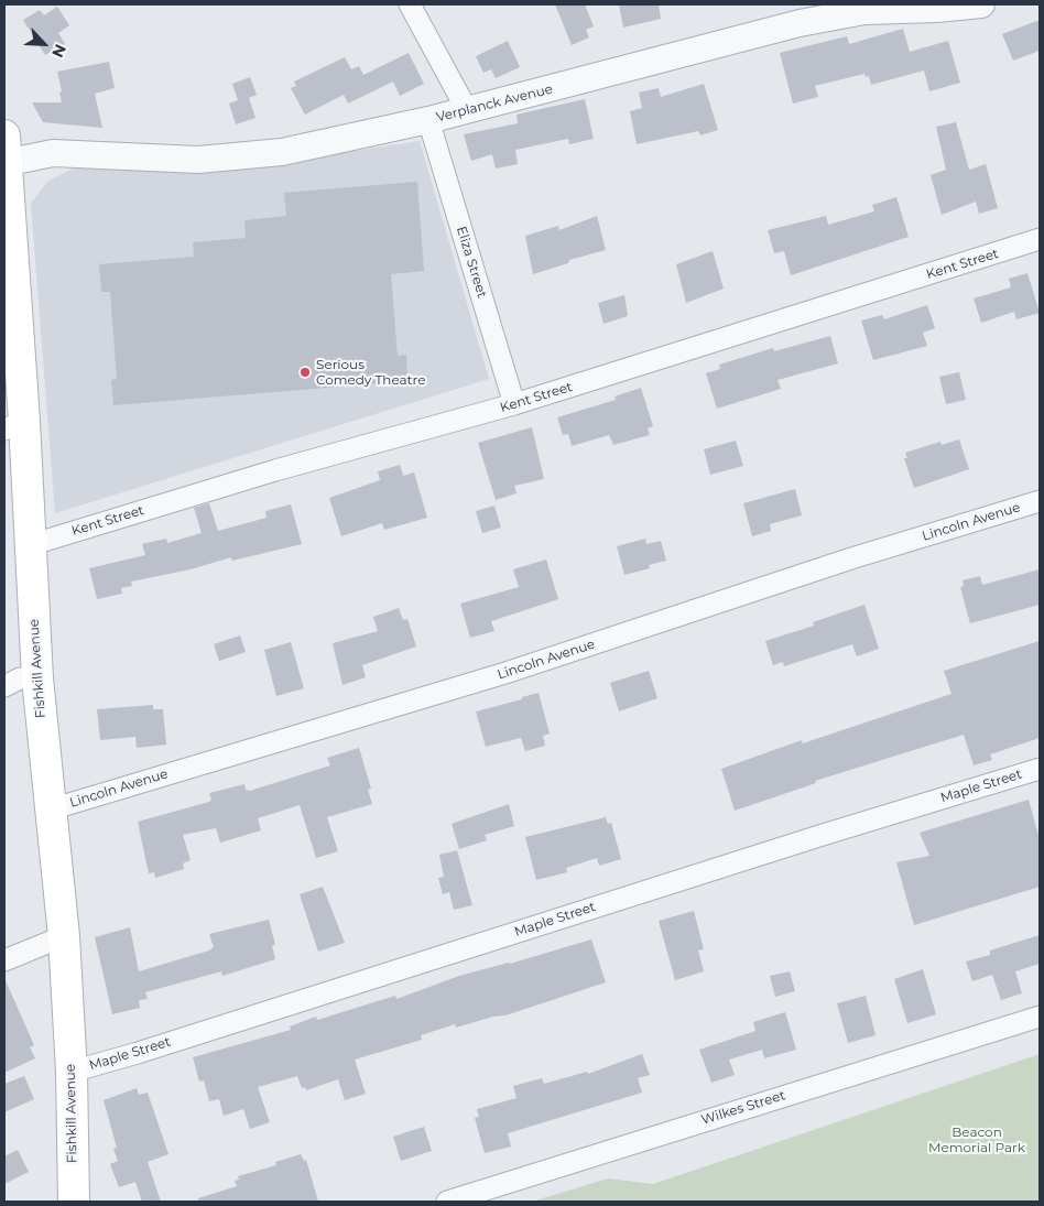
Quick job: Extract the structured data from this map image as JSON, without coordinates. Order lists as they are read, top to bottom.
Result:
{
  "streets": {
    "main road": ["Fishkill Avenue"],
    "street": [
      "Verplanck Avenue",
      "Eliza Street",
      "Kent Street",
      "Lincoln Avenue",
      "Maple Street",
      "Wilkes Street"
    ]
  },
  "crossings": [
    ["Verplanck Avenue", "Eliza Street"],
    ["Verplanck Avenue", "Fishkill Avenue"],
    ["Eliza Street", "Kent Street"],
    ["Kent Street", "Fishkill Avenue"],
    ["Lincoln Avenue", "Fishkill Avenue"],
    ["Fishkill Avenue", "Maple Street"]
  ],
  "parks": ["Beacon Memorial Park"],
  "places": ["Serious Comedy Theatre"],
  "north": "bottom right"
}
